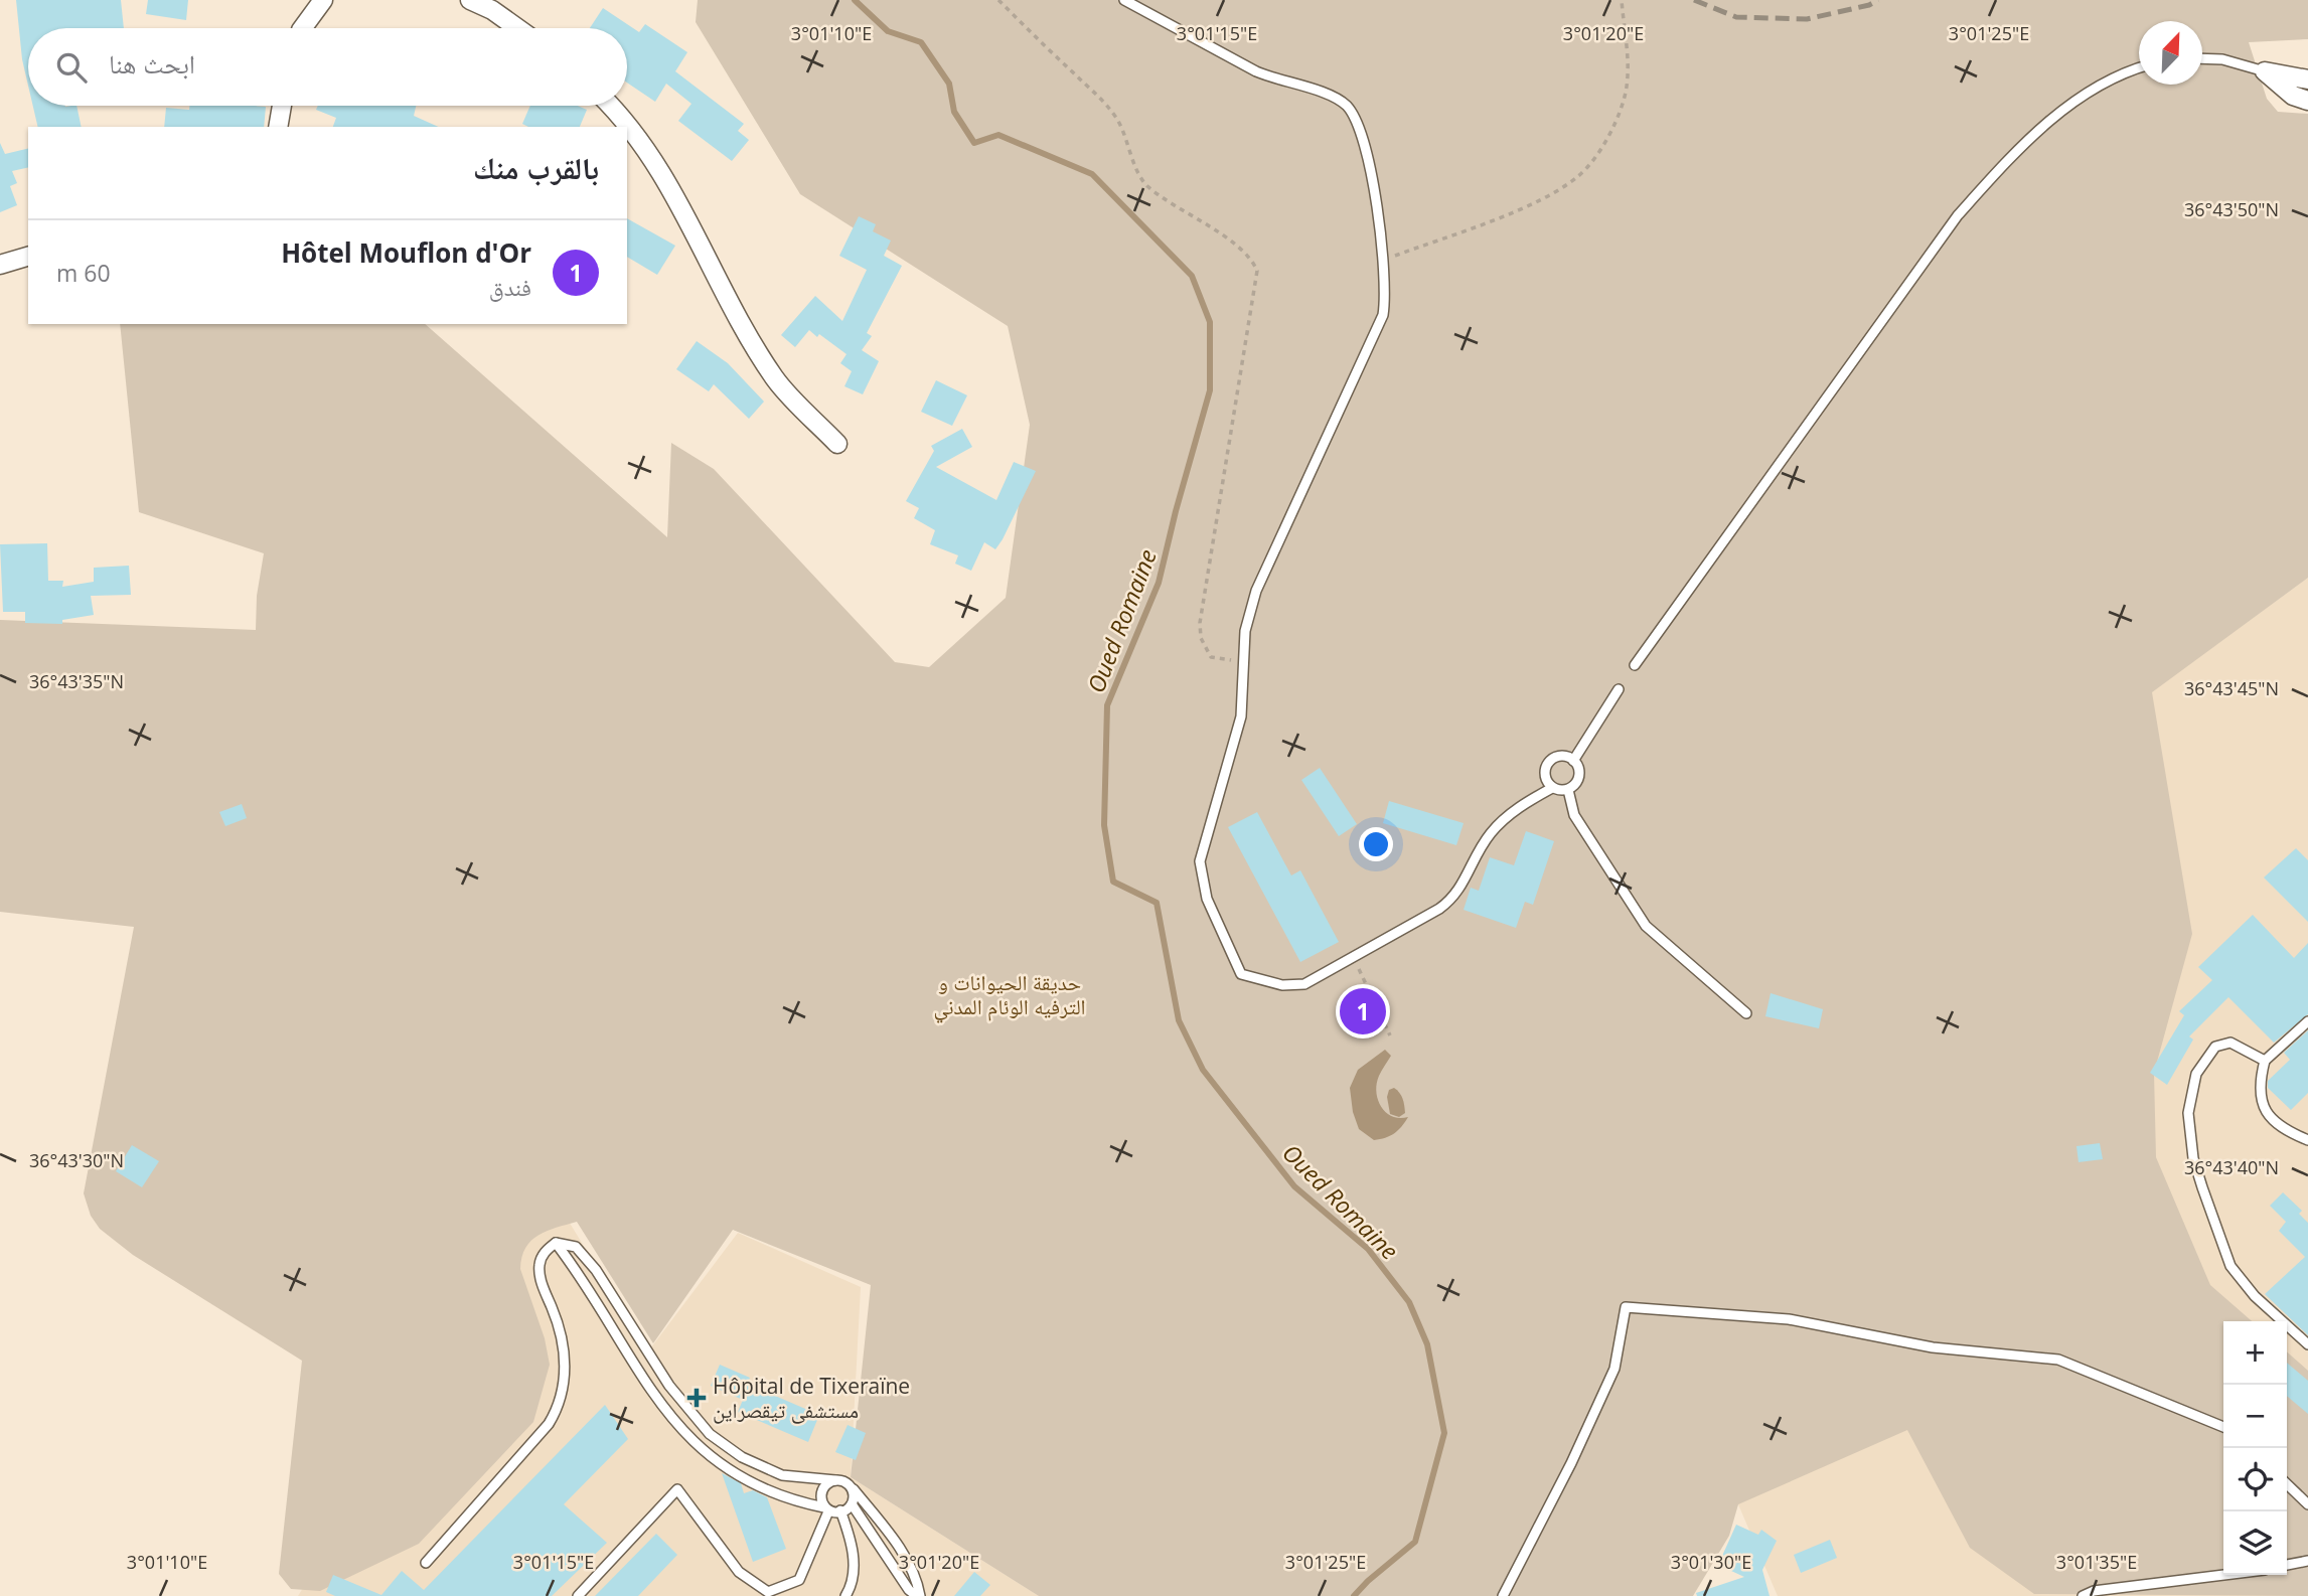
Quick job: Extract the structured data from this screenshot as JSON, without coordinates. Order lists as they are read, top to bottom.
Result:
{
  "water": ["Oued Romaine"],
  "parks": ["حديقة الحيوانات و الترفيه الوئام المدني"],
  "places": {
    "health": ["Hôpital de Tixeraïne مستشفى تيقصراين"]
  },
  "north": "top right",
  "page": {
    "search": "ابحث هنا",
    "heading": "بالقرب منك",
    "list": [
      {
        "mark": "1",
        "name": "Hôtel Mouflon d'Or",
        "note": "فندق",
        "value": "60 m"
      }
    ],
    "pins": "1",
    "map_buttons": ["+", "−"]
  },
  "coordinates": [
    "3°01'10\"E",
    "3°01'15\"E",
    "3°01'20\"E",
    "3°01'25\"E",
    "36°43'50\"N",
    "36°43'35\"N",
    "36°43'45\"N",
    "36°43'30\"N",
    "36°43'40\"N",
    "3°01'30\"E",
    "3°01'35\"E"
  ]
}
